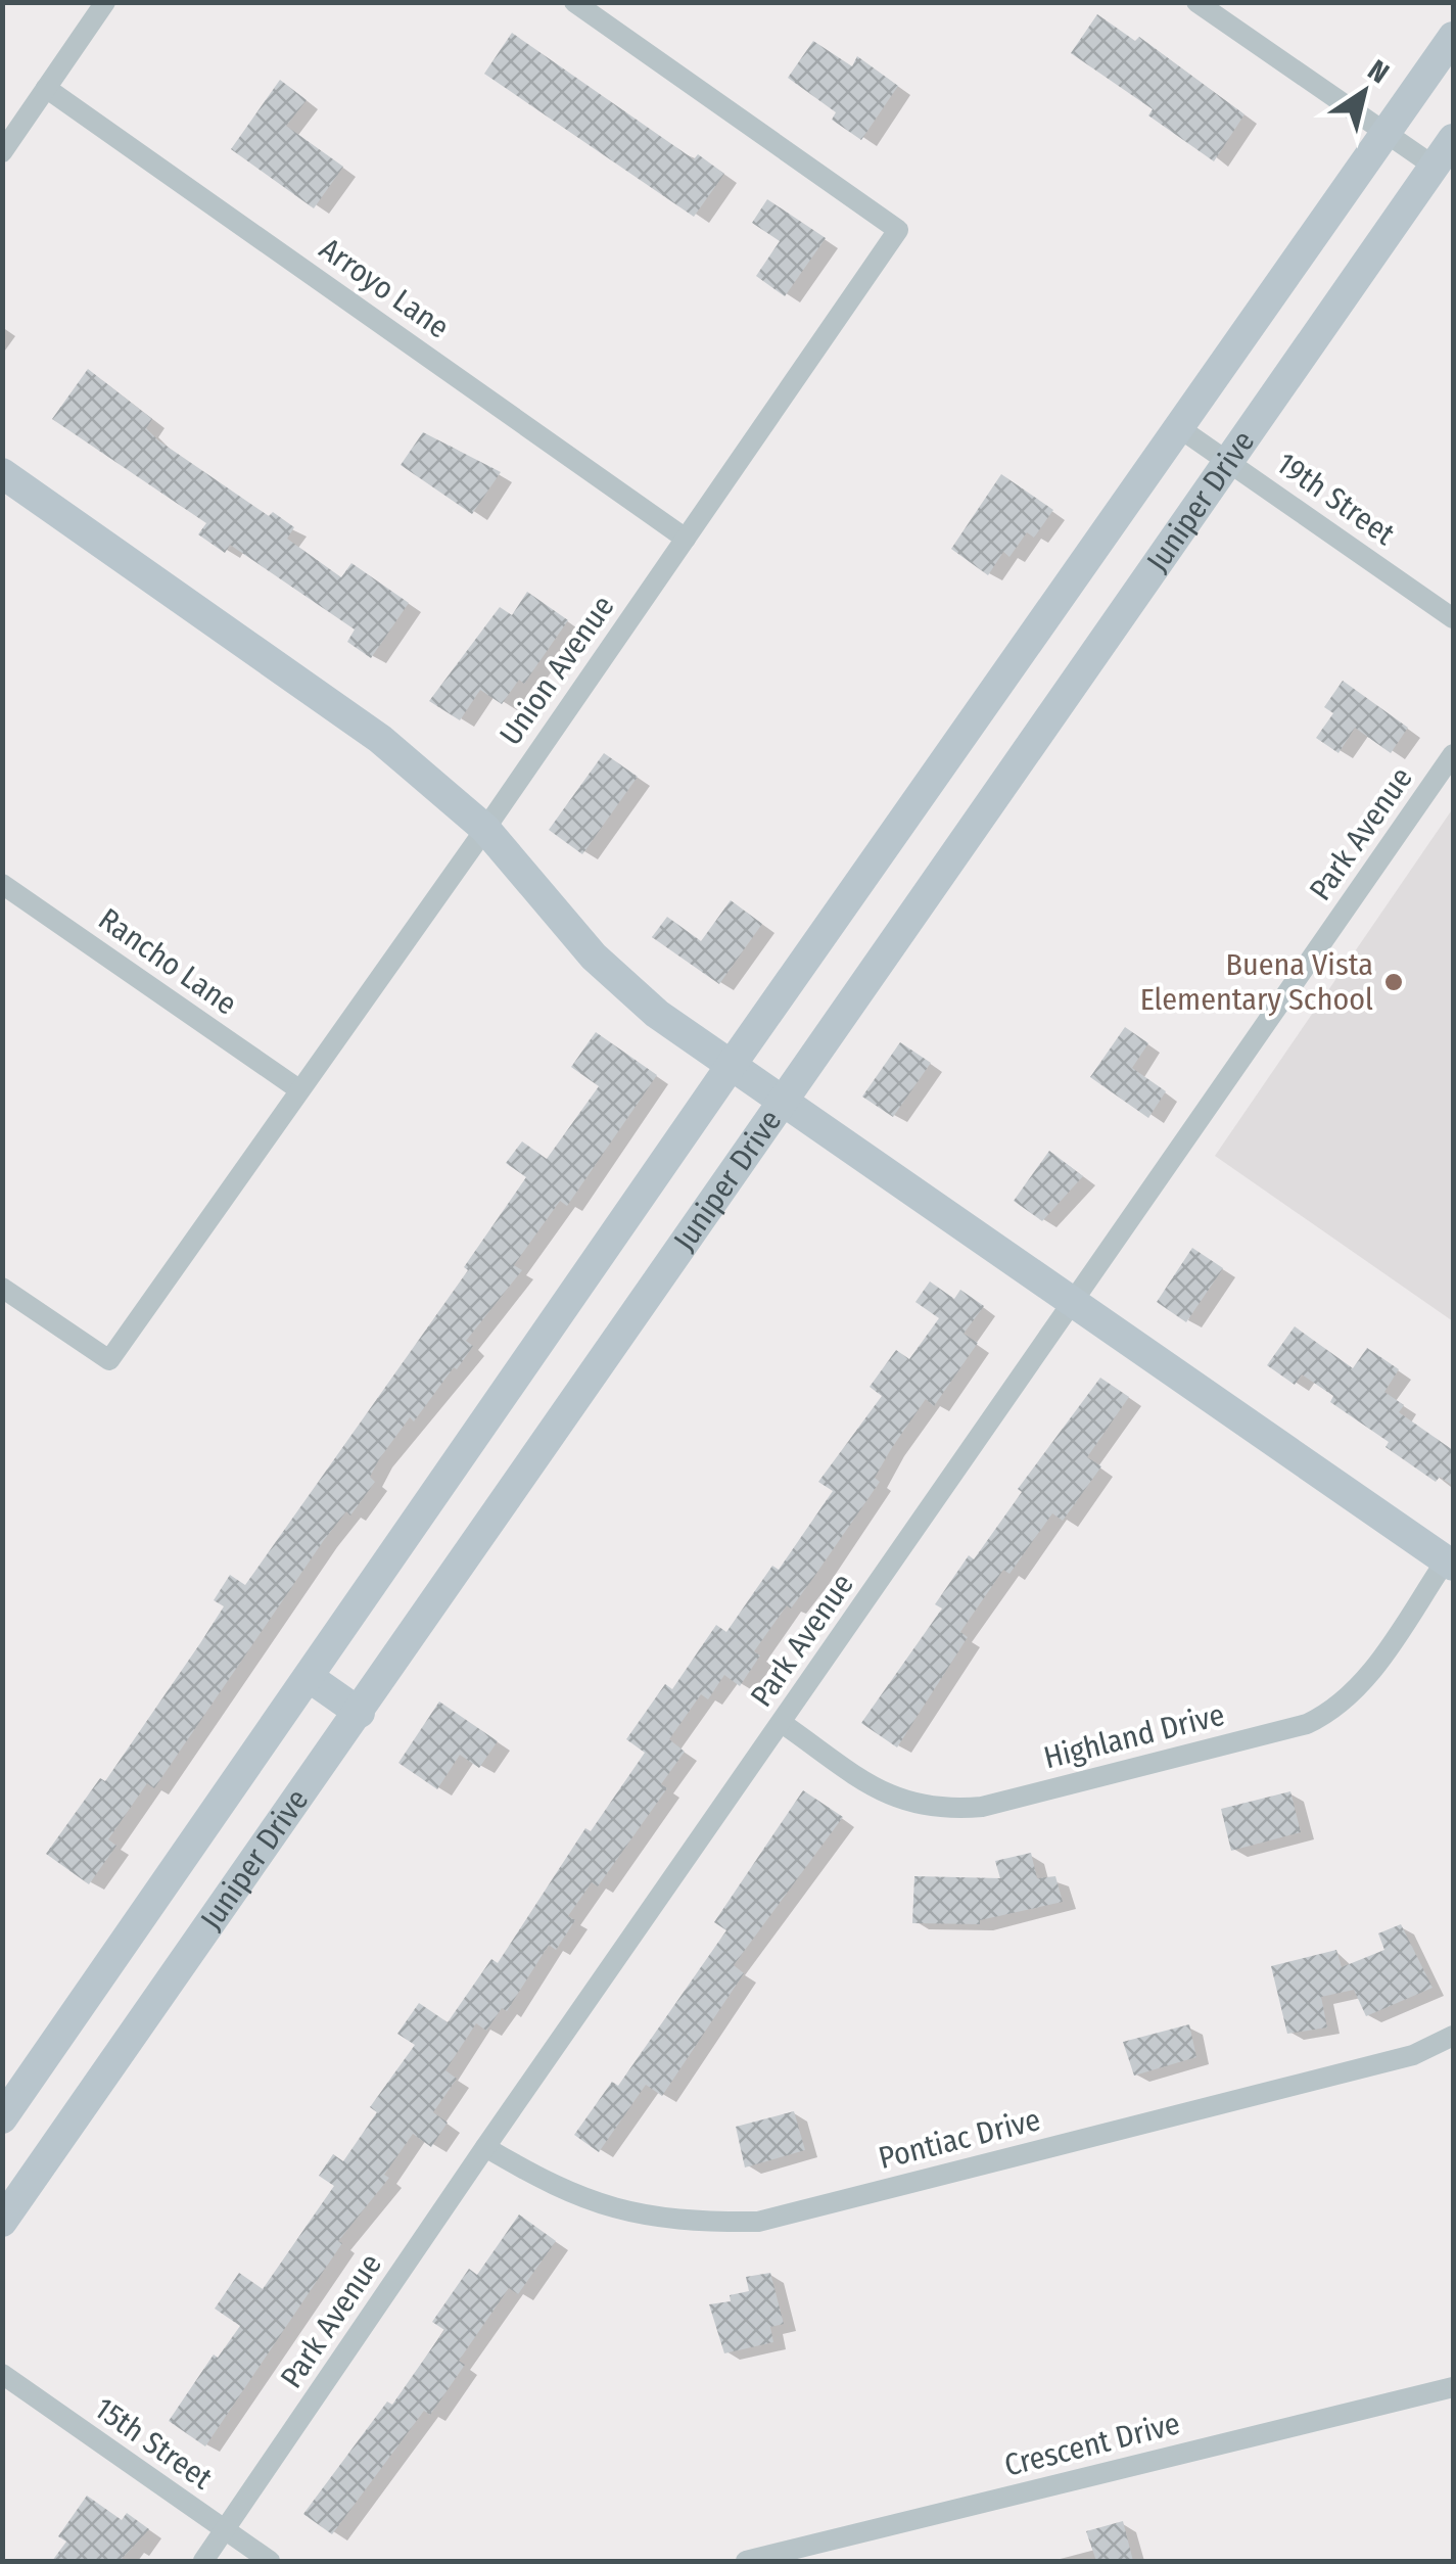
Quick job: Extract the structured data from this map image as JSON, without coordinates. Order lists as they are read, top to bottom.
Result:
{
  "streets": {
    "street": [
      "Arroyo Lane",
      "19th Street",
      "Juniper Drive",
      "Union Avenue",
      "Park Avenue",
      "Rancho Lane",
      "Highland Drive",
      "Pontiac Drive",
      "15th Street",
      "Crescent Drive"
    ]
  },
  "crossings": [
    ["Arroyo Lane", "Union Avenue"],
    ["19th Street", "Juniper Drive"],
    ["Union Avenue", "Rancho Lane"],
    ["Park Avenue", "Highland Drive"],
    ["Park Avenue", "Pontiac Drive"],
    ["Park Avenue", "15th Street"]
  ],
  "places": ["Buena Vista Elementary School"],
  "north": "top right"
}
